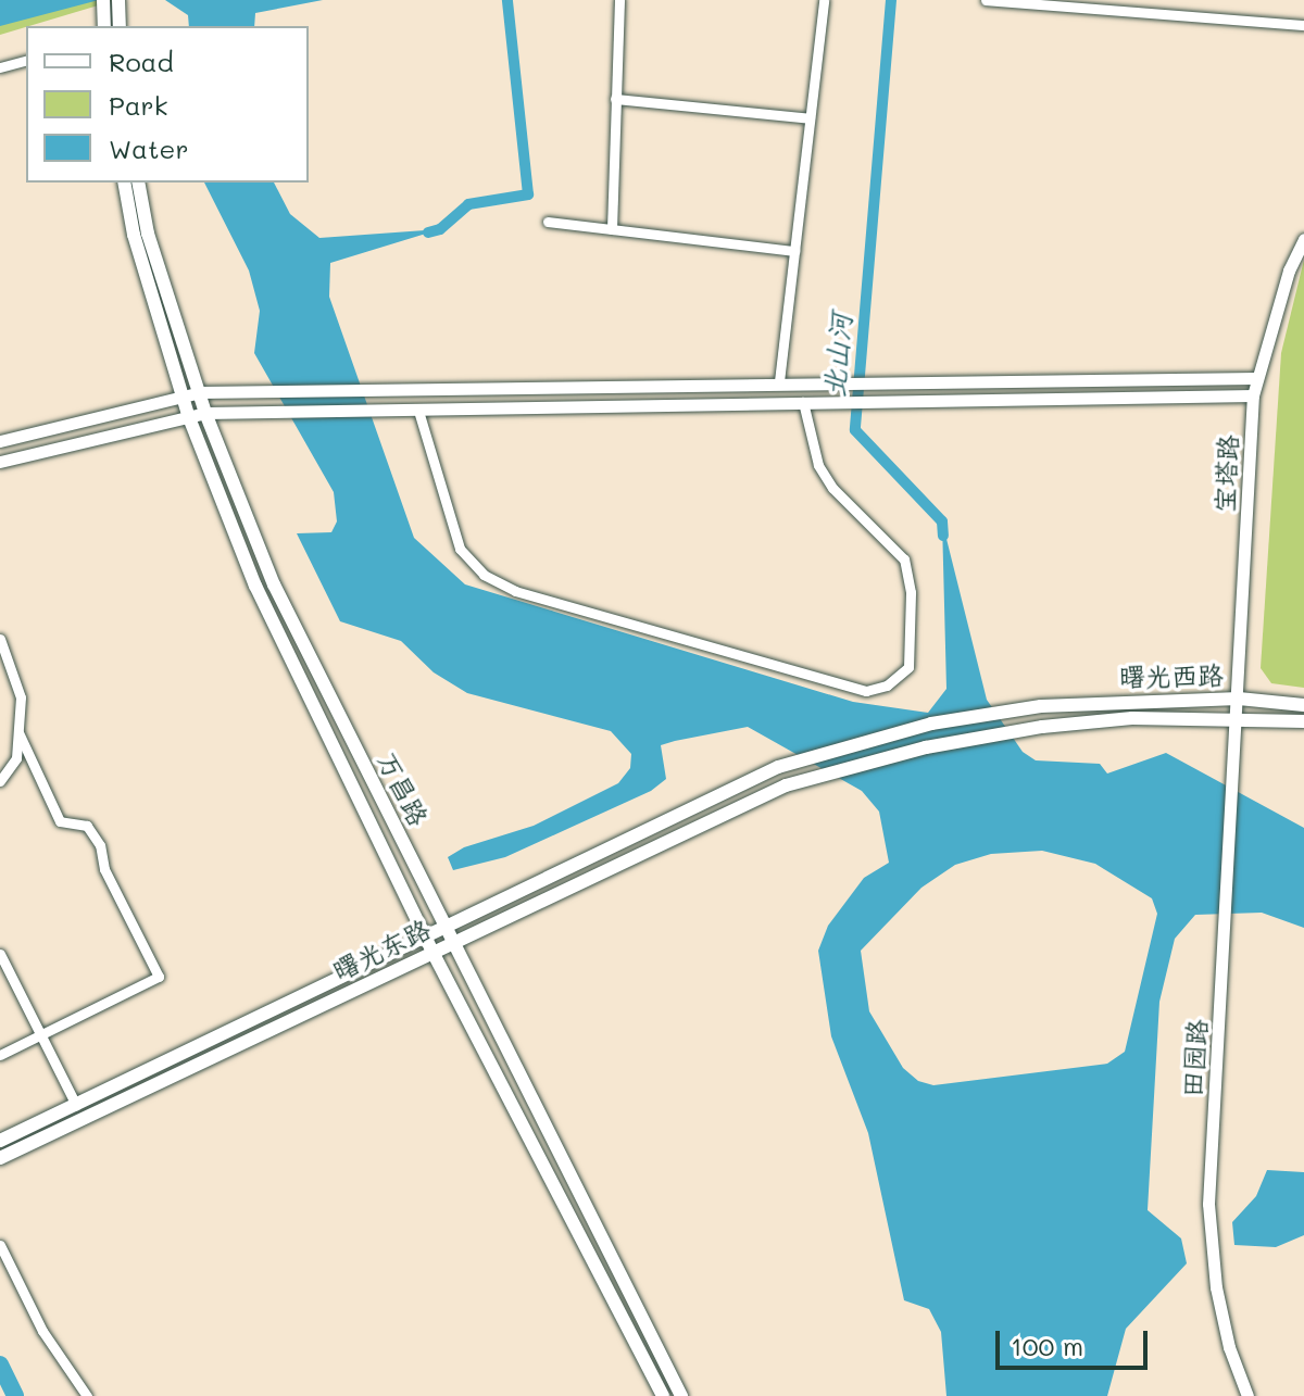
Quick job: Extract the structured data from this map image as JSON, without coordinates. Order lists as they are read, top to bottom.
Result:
{
  "streets": {
    "main road": ["曙光西路", "万昌路", "曙光东路"],
    "street": ["宝塔路", "田园路"]
  },
  "crossings": [
    ["宝塔路", "曙光西路"],
    ["宝塔路", "田园路"],
    ["曙光西路", "曙光东路"],
    ["曙光西路", "田园路"],
    ["万昌路", "曙光东路"]
  ],
  "water": ["北山河"],
  "legend": ["Road", "Park", "Water"],
  "scale_bar": "100 m"
}
